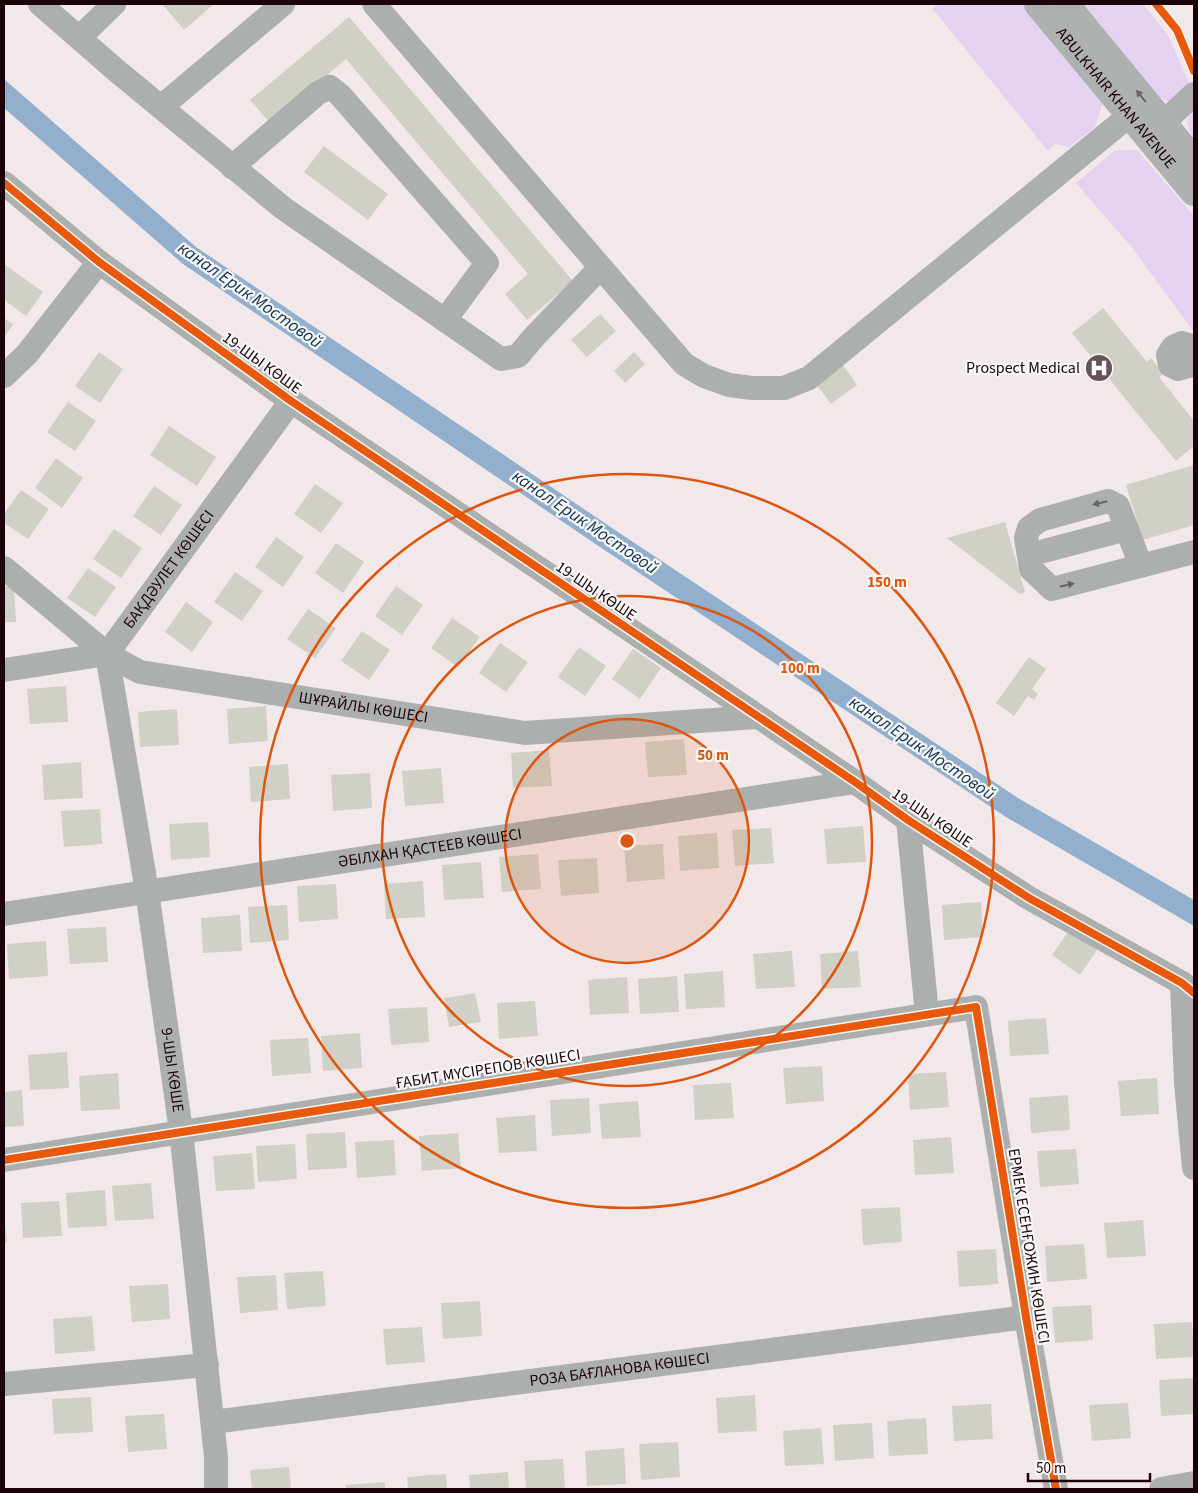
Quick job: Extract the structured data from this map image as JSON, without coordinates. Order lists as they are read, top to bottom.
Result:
{
  "streets": {
    "main road": ["ABULKHAIR KHAN AVENUE"],
    "street": [
      "19-ШЫ КӨШЕ",
      "БАҚДӘУЛЕТ КӨШЕСI",
      "ШҰРАЙЛЫ КӨШЕСІ",
      "ӘБІЛХАН ҚАСТЕЕВ КӨШЕСI",
      "ҒАБИТ МҮСІРЕПОВ КӨШЕСI",
      "9-ШЫ КӨШЕ",
      "ЕРМЕК ЕСЕНҒОЖИН КӨШЕСІ",
      "РОЗА БАҒЛАНОВА КӨШЕСI"
    ]
  },
  "crossings": [
    ["19-ШЫ КӨШЕ", "БАҚДӘУЛЕТ КӨШЕСI"],
    ["19-ШЫ КӨШЕ", "ШҰРАЙЛЫ КӨШЕСІ"],
    ["19-ШЫ КӨШЕ", "ӘБІЛХАН ҚАСТЕЕВ КӨШЕСI"],
    ["БАҚДӘУЛЕТ КӨШЕСI", "ШҰРАЙЛЫ КӨШЕСІ"],
    ["БАҚДӘУЛЕТ КӨШЕСI", "9-ШЫ КӨШЕ"],
    ["ШҰРАЙЛЫ КӨШЕСІ", "9-ШЫ КӨШЕ"],
    ["ӘБІЛХАН ҚАСТЕЕВ КӨШЕСI", "9-ШЫ КӨШЕ"],
    ["ҒАБИТ МҮСІРЕПОВ КӨШЕСI", "9-ШЫ КӨШЕ"],
    ["ҒАБИТ МҮСІРЕПОВ КӨШЕСI", "ЕРМЕК ЕСЕНҒОЖИН КӨШЕСІ"],
    ["9-ШЫ КӨШЕ", "РОЗА БАҒЛАНОВА КӨШЕСI"],
    ["ЕРМЕК ЕСЕНҒОЖИН КӨШЕСІ", "РОЗА БАҒЛАНОВА КӨШЕСI"]
  ],
  "water": ["канал Ерик Мостовой"],
  "places": {
    "hospital": ["Prospect Medical"]
  },
  "scale_bar": "50 m",
  "rings": ["150 m", "100 m", "50 m"]
}
